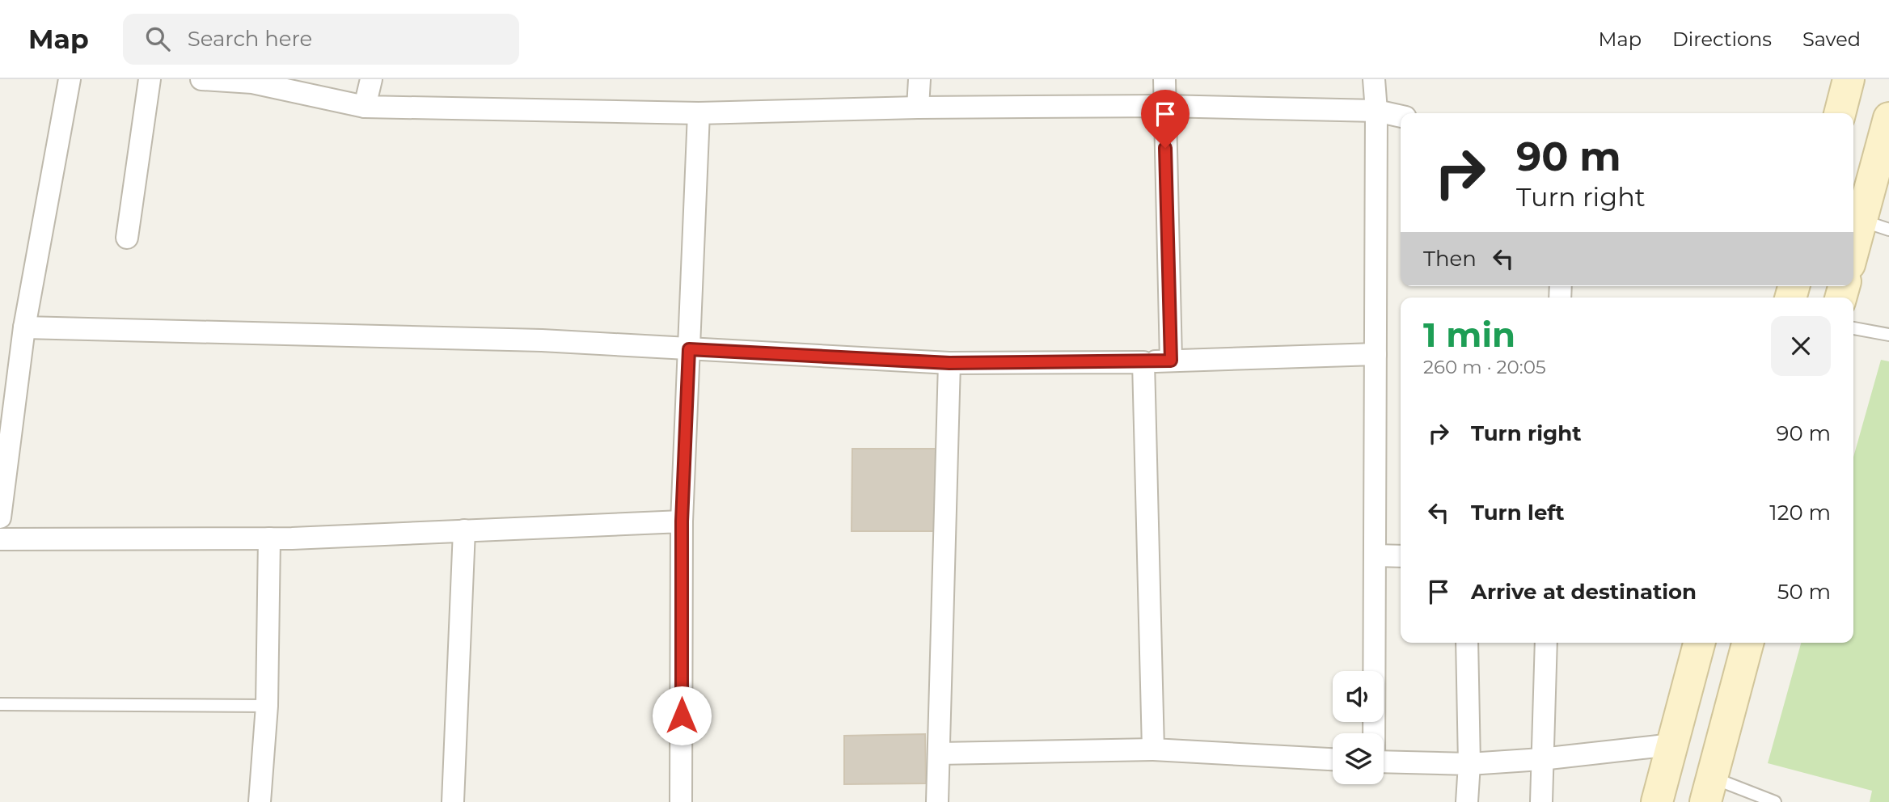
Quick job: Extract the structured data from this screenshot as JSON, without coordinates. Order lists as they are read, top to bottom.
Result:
{
  "page": {
    "header": "Map",
    "search": "Search here",
    "nav": ["Map", "Directions", "Saved"],
    "turn": ["90 m", "Turn right"],
    "then": "Then",
    "heading": ["1 min", "260 m · 20:05"],
    "list": [
      {
        "name": "Turn right",
        "value": "90 m"
      },
      {
        "name": "Turn left",
        "value": "120 m"
      },
      {
        "name": "Arrive at destination",
        "value": "50 m"
      }
    ]
  }
}
